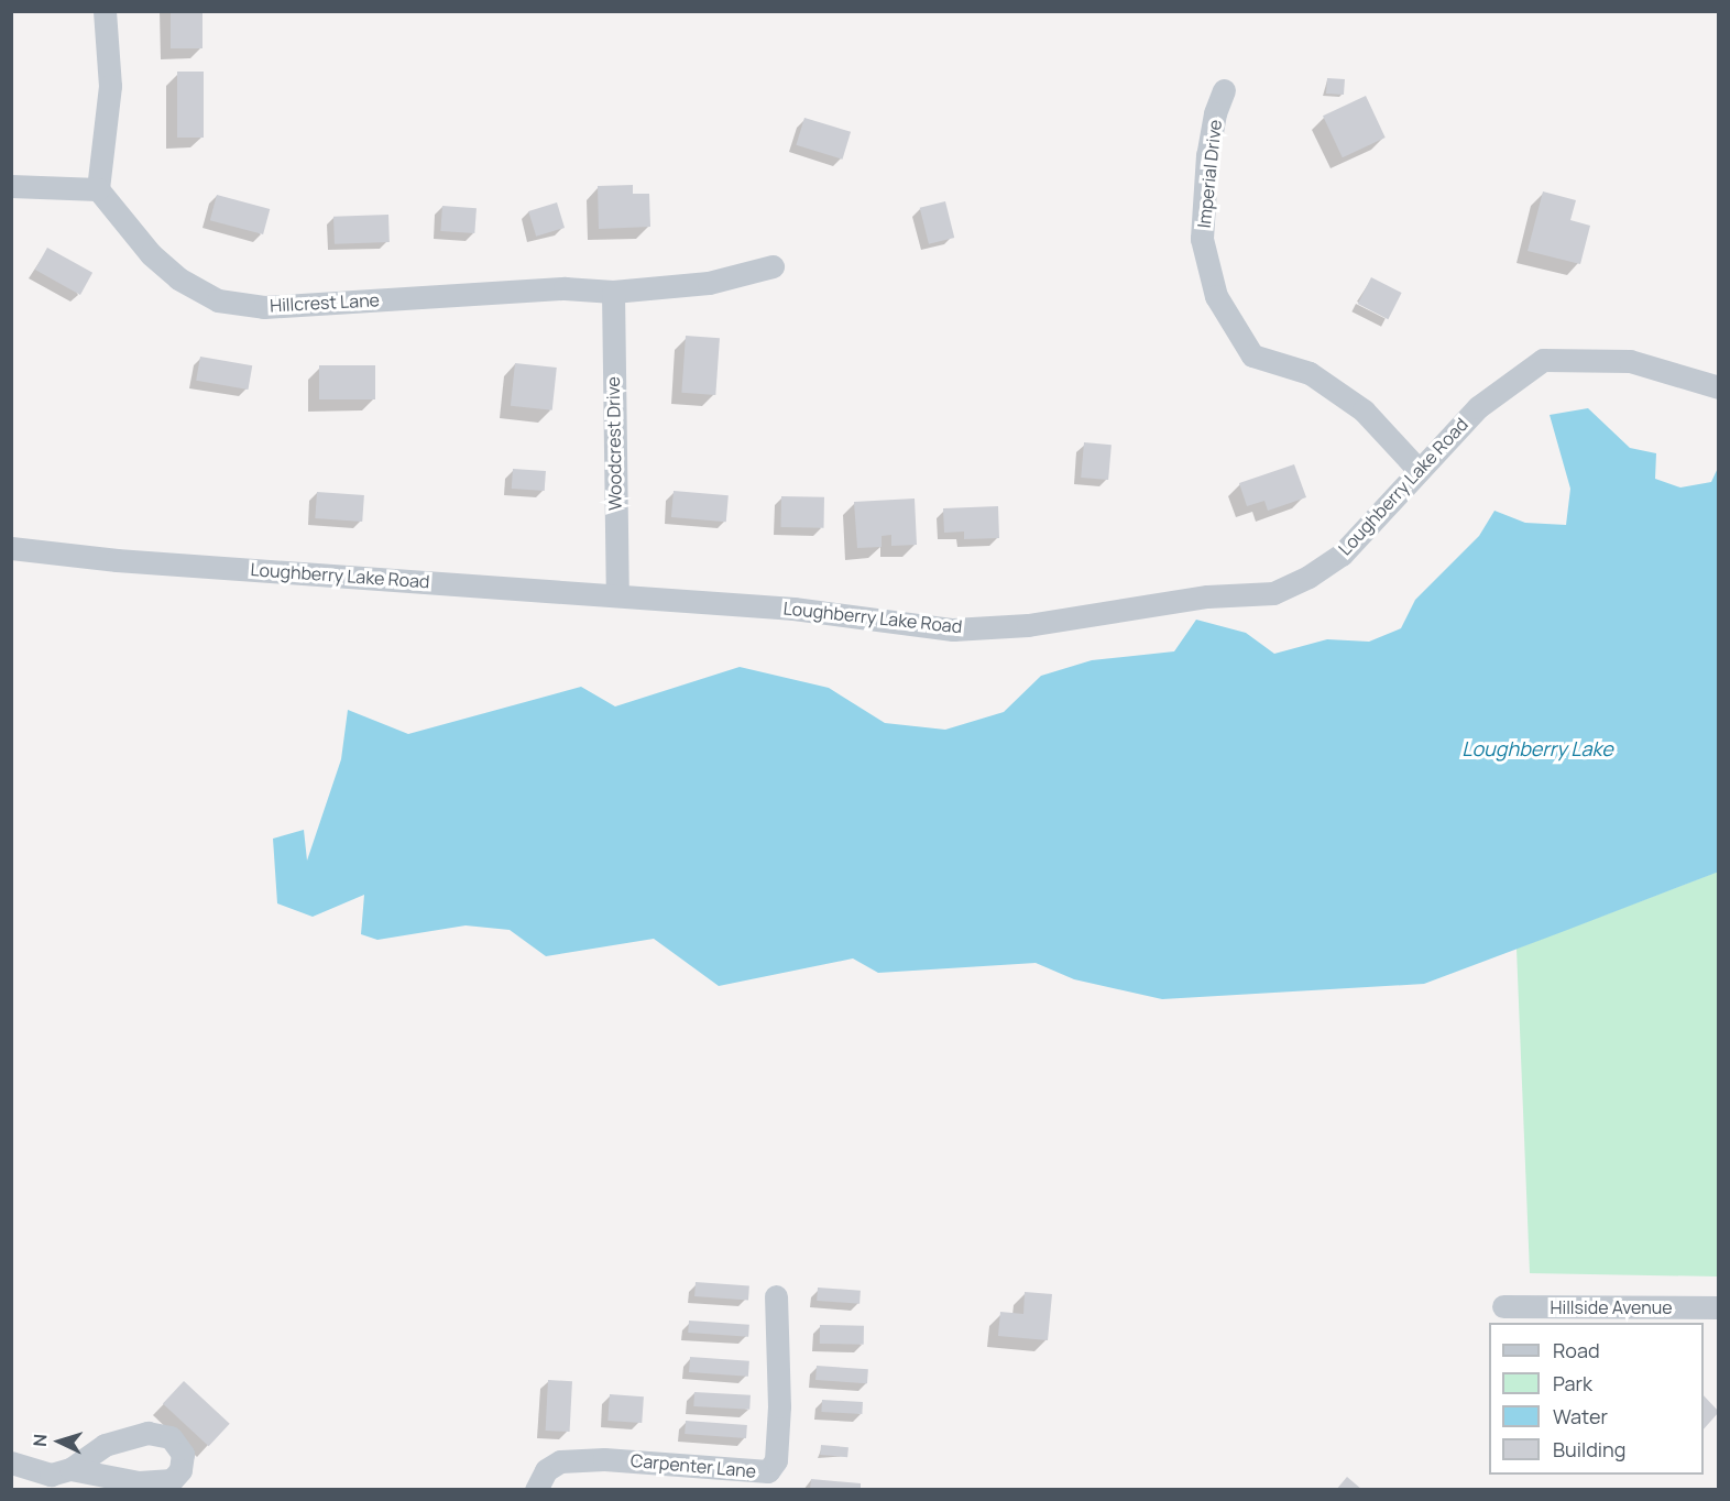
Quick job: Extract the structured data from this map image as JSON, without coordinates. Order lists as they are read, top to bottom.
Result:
{
  "streets": {
    "street": [
      "Imperial Drive",
      "Hillcrest Lane",
      "Woodcrest Drive",
      "Loughberry Lake Road",
      "Hillside Avenue",
      "Carpenter Lane"
    ]
  },
  "crossings": [
    ["Imperial Drive", "Loughberry Lake Road"],
    ["Hillcrest Lane", "Woodcrest Drive"],
    ["Woodcrest Drive", "Loughberry Lake Road"]
  ],
  "water": ["Loughberry Lake"],
  "legend": [
    "Road",
    "Park",
    "Water",
    "Building"
  ],
  "north": "left"
}
